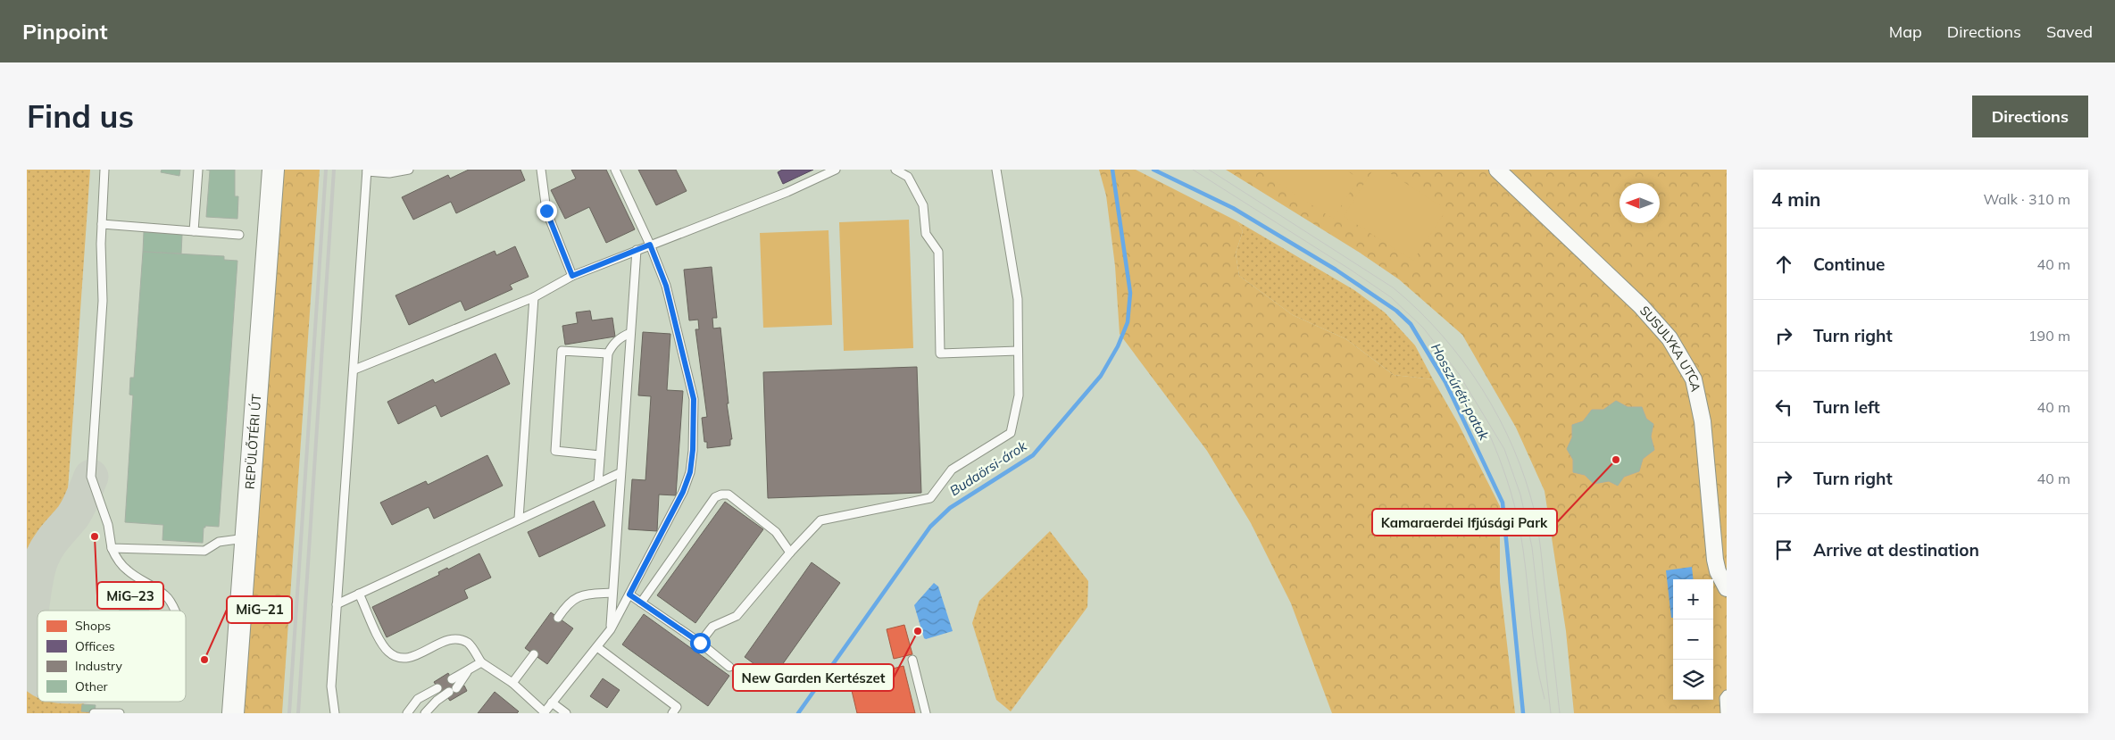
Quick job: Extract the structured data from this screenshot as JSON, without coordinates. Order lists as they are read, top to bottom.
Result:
{
  "streets": {
    "street": ["SUSULYKA UTCA", "REPÜLŐTÉRI ÚT"]
  },
  "water": ["Hosszúréti-patak", "Budaörsi-árok"],
  "places": [
    "Kamaraerdei Ifjúsági Park",
    "MiG–23",
    "New Garden Kertészet",
    "MiG–21"
  ],
  "legend": [
    "Shops",
    "Offices",
    "Industry",
    "Other"
  ],
  "north": "left",
  "page": {
    "header": "Pinpoint",
    "nav": ["Map", "Directions", "Saved"],
    "buttons": "Directions",
    "title": "Find us",
    "heading": ["4 min", "Walk · 310 m"],
    "list": [
      ["Continue", "40 m"],
      ["Turn right", "190 m"],
      ["Turn left", "40 m"],
      ["Turn right", "40 m"],
      "Arrive at destination"
    ],
    "map_buttons": ["+", "−"]
  }
}
